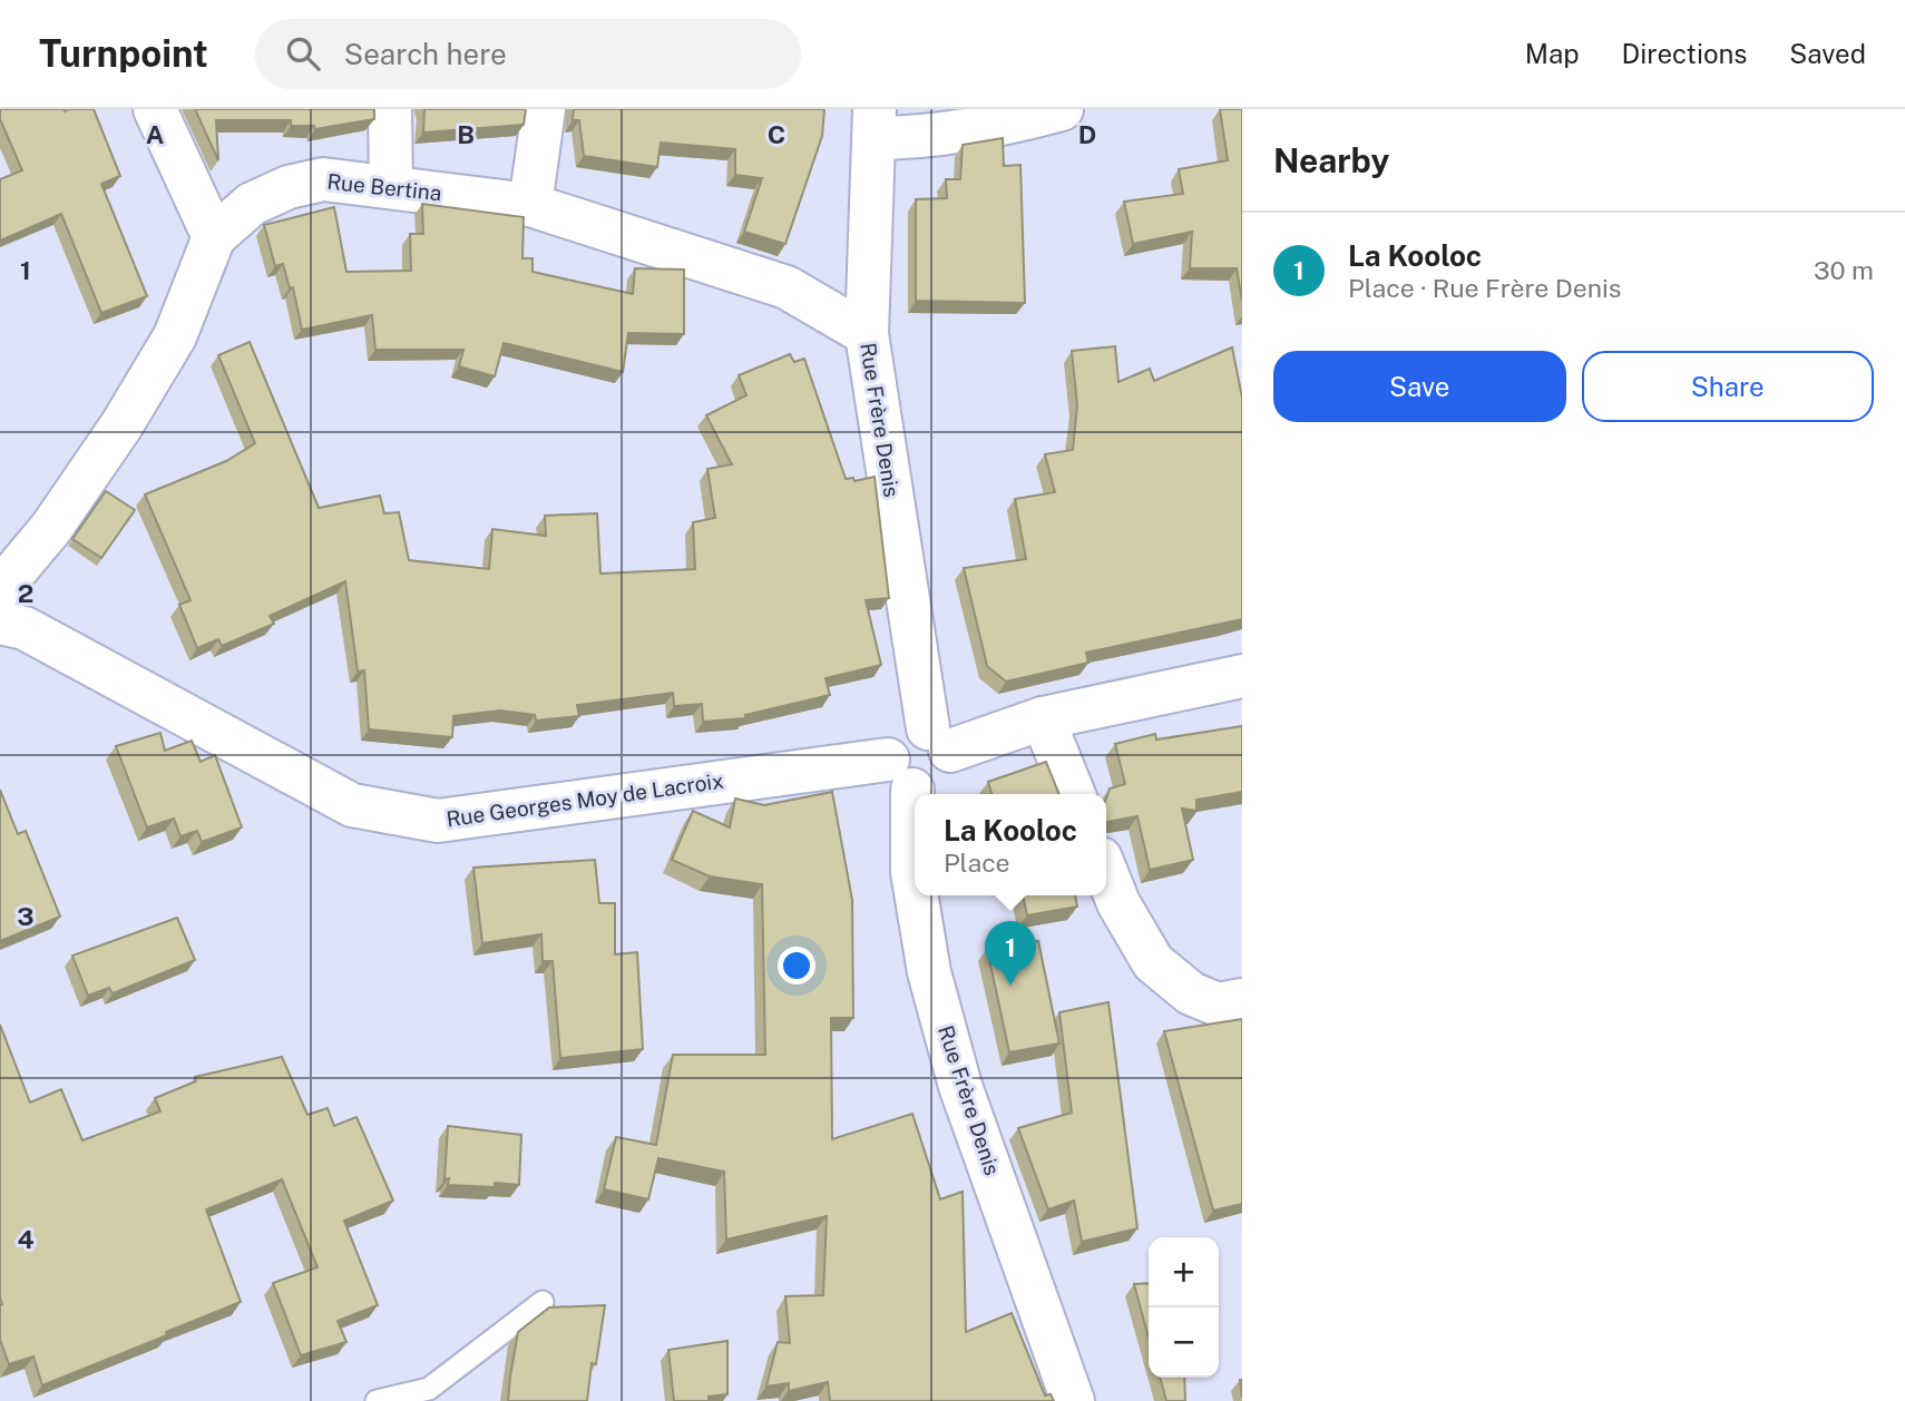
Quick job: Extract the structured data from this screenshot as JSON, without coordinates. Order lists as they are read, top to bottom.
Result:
{
  "streets": {
    "street": ["Rue Bertina", "Rue Frère Denis", "Rue Georges Moy de Lacroix"]
  },
  "crossings": [
    ["Rue Bertina", "Rue Frère Denis"],
    ["Rue Frère Denis", "Rue Georges Moy de Lacroix"]
  ],
  "page": {
    "header": "Turnpoint",
    "search": "Search here",
    "nav": ["Map", "Directions", "Saved"],
    "heading": "Nearby",
    "list": [
      {
        "mark": "1",
        "name": "La Kooloc",
        "note": "Place · Rue Frère Denis",
        "value": "30 m"
      }
    ],
    "buttons": ["Save", "Share"],
    "popup": ["La Kooloc", "Place"],
    "pins": "1",
    "map_buttons": ["+", "−"]
  },
  "grid": {
    "columns": [
      "A",
      "B",
      "C",
      "D"
    ],
    "rows": [
      "1",
      "2",
      "3",
      "4"
    ]
  }
}
